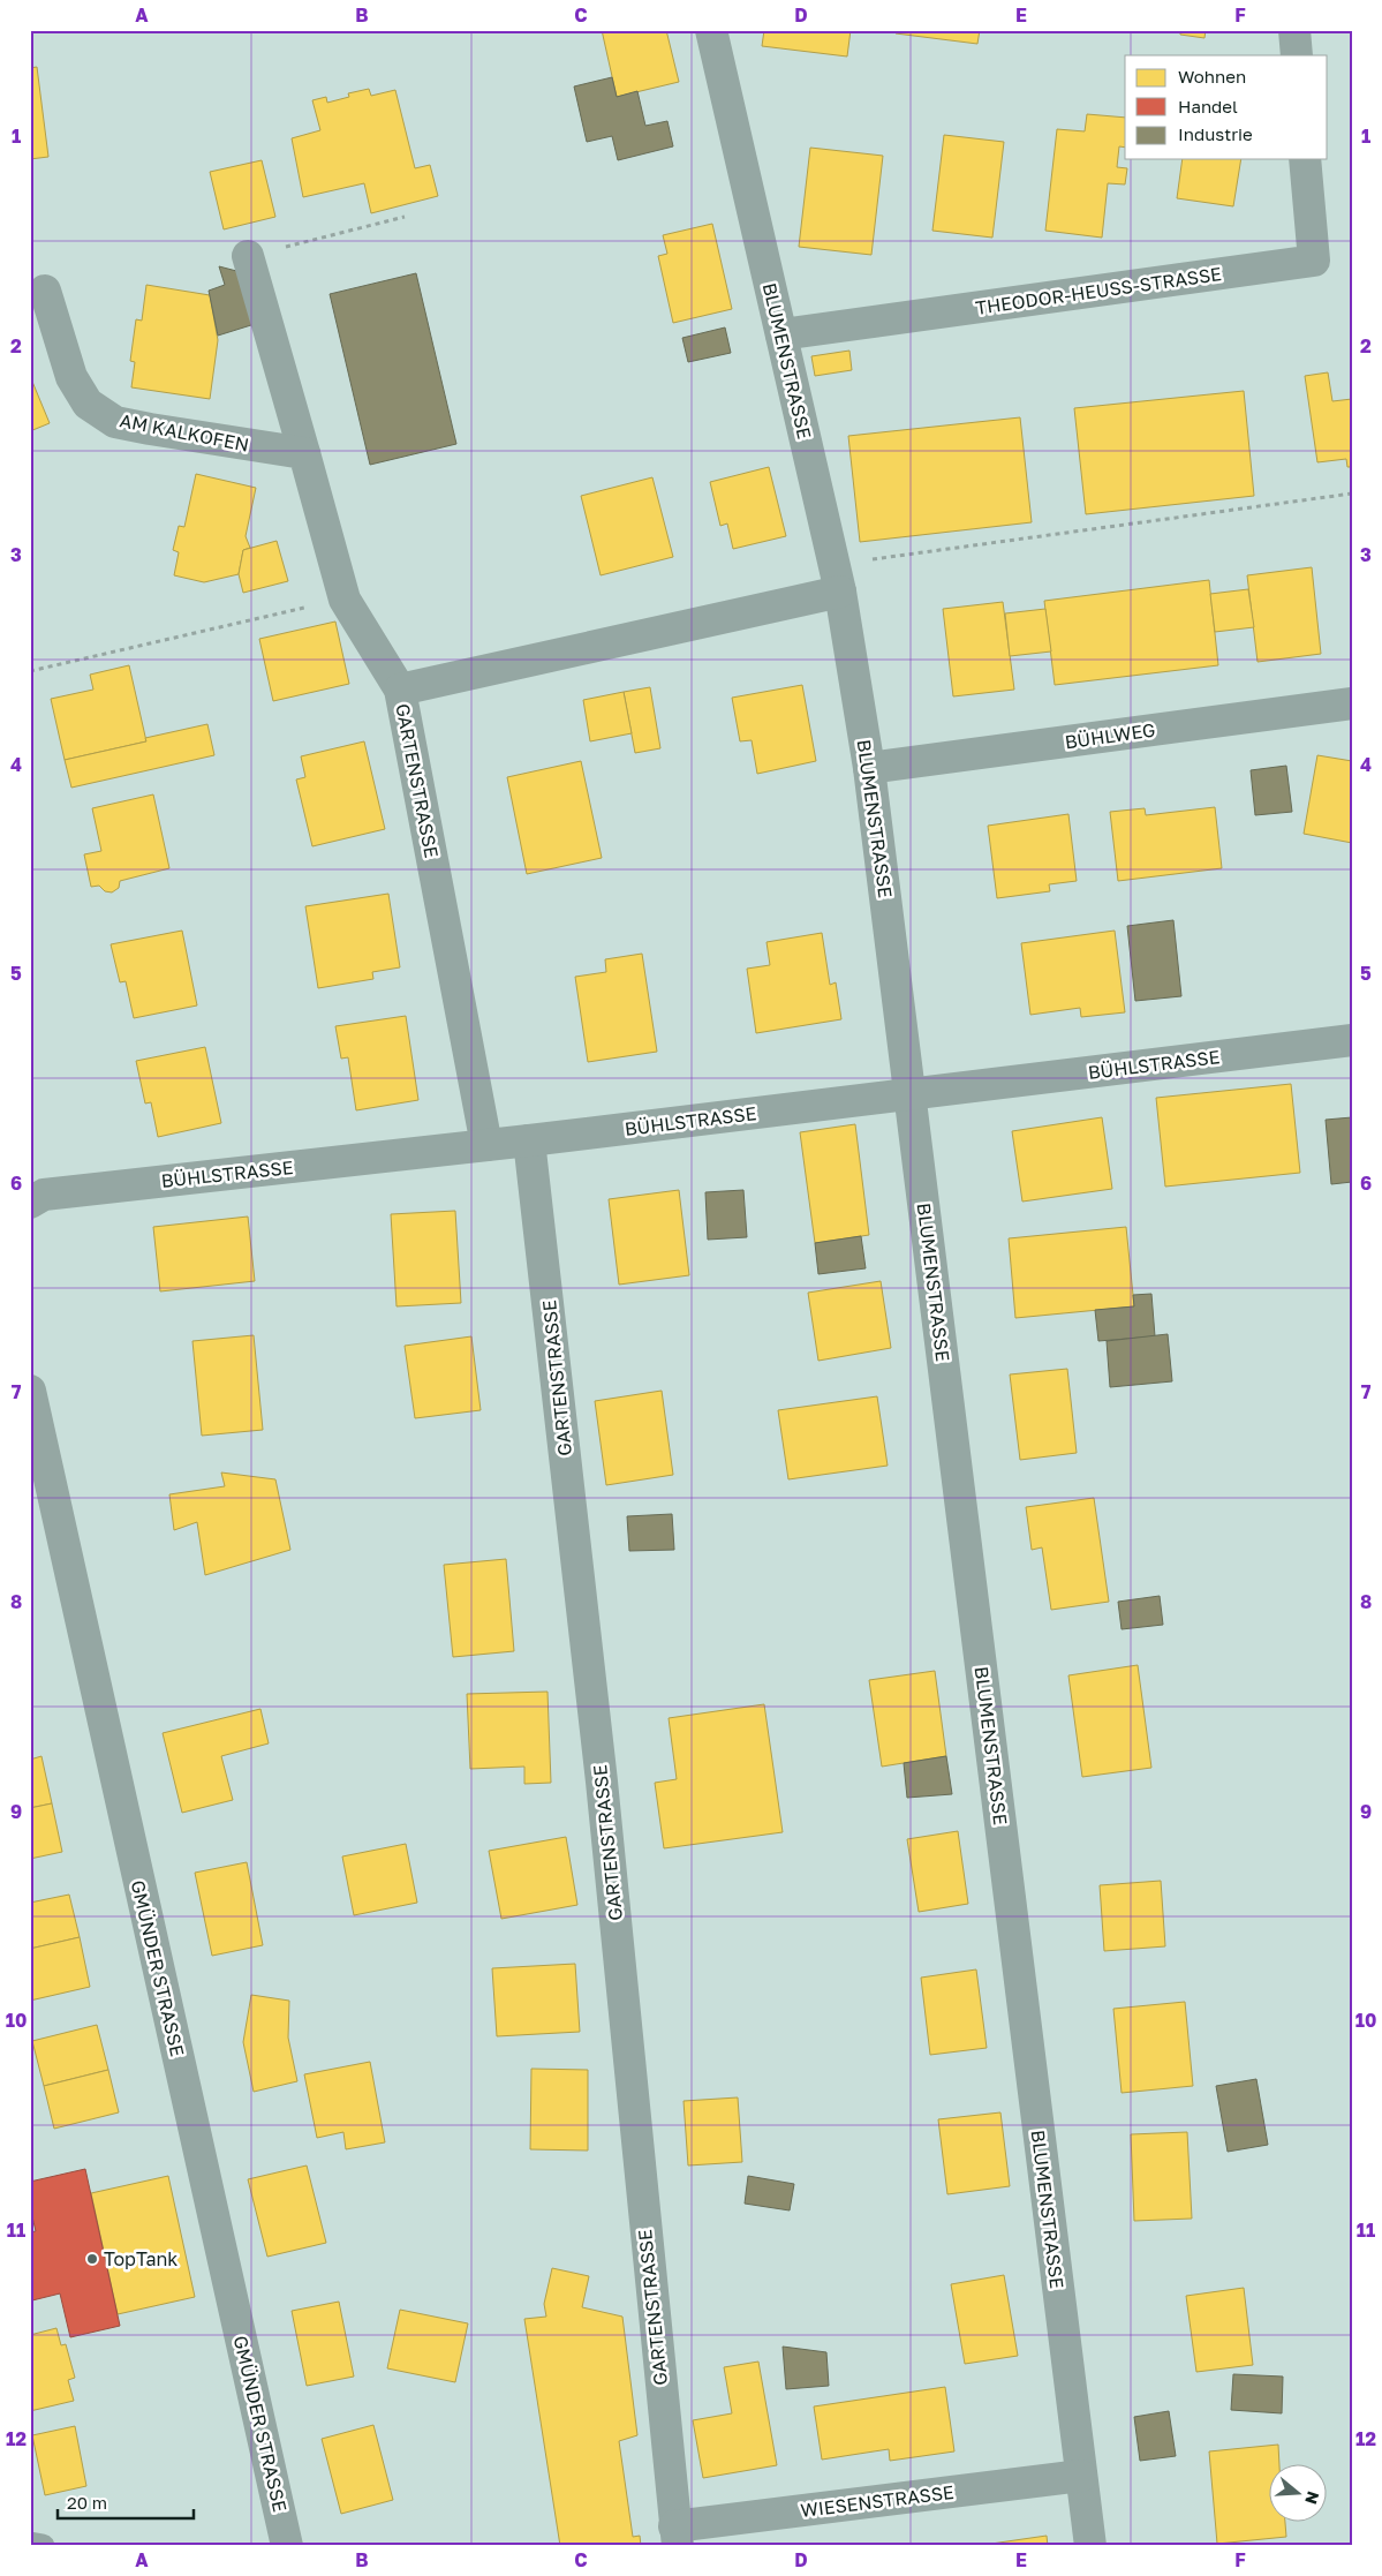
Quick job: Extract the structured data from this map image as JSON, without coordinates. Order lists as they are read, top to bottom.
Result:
{
  "streets": {
    "street": [
      "THEODOR-HEUSS-STRASSE",
      "BLUMENSTRASSE",
      "AM KALKOFEN",
      "BÜHLWEG",
      "GARTENSTRASSE",
      "BÜHLSTRASSE",
      "GMÜNDER STRASSE",
      "WIESENSTRASSE"
    ]
  },
  "crossings": [
    ["THEODOR-HEUSS-STRASSE", "BLUMENSTRASSE"],
    ["BLUMENSTRASSE", "BÜHLWEG"],
    ["BLUMENSTRASSE", "GARTENSTRASSE"],
    ["BLUMENSTRASSE", "BÜHLSTRASSE"],
    ["BLUMENSTRASSE", "WIESENSTRASSE"],
    ["GARTENSTRASSE", "BÜHLSTRASSE"],
    ["GARTENSTRASSE", "WIESENSTRASSE"]
  ],
  "places": ["TopTank"],
  "legend": ["Wohnen", "Handel", "Industrie"],
  "scale_bar": "20 m",
  "north": "right",
  "grid": {
    "columns": [
      "A",
      "B",
      "C",
      "D",
      "E",
      "F"
    ],
    "rows": [
      "1",
      "2",
      "3",
      "4",
      "5",
      "6",
      "7",
      "8",
      "9",
      "10",
      "11",
      "12"
    ]
  }
}
